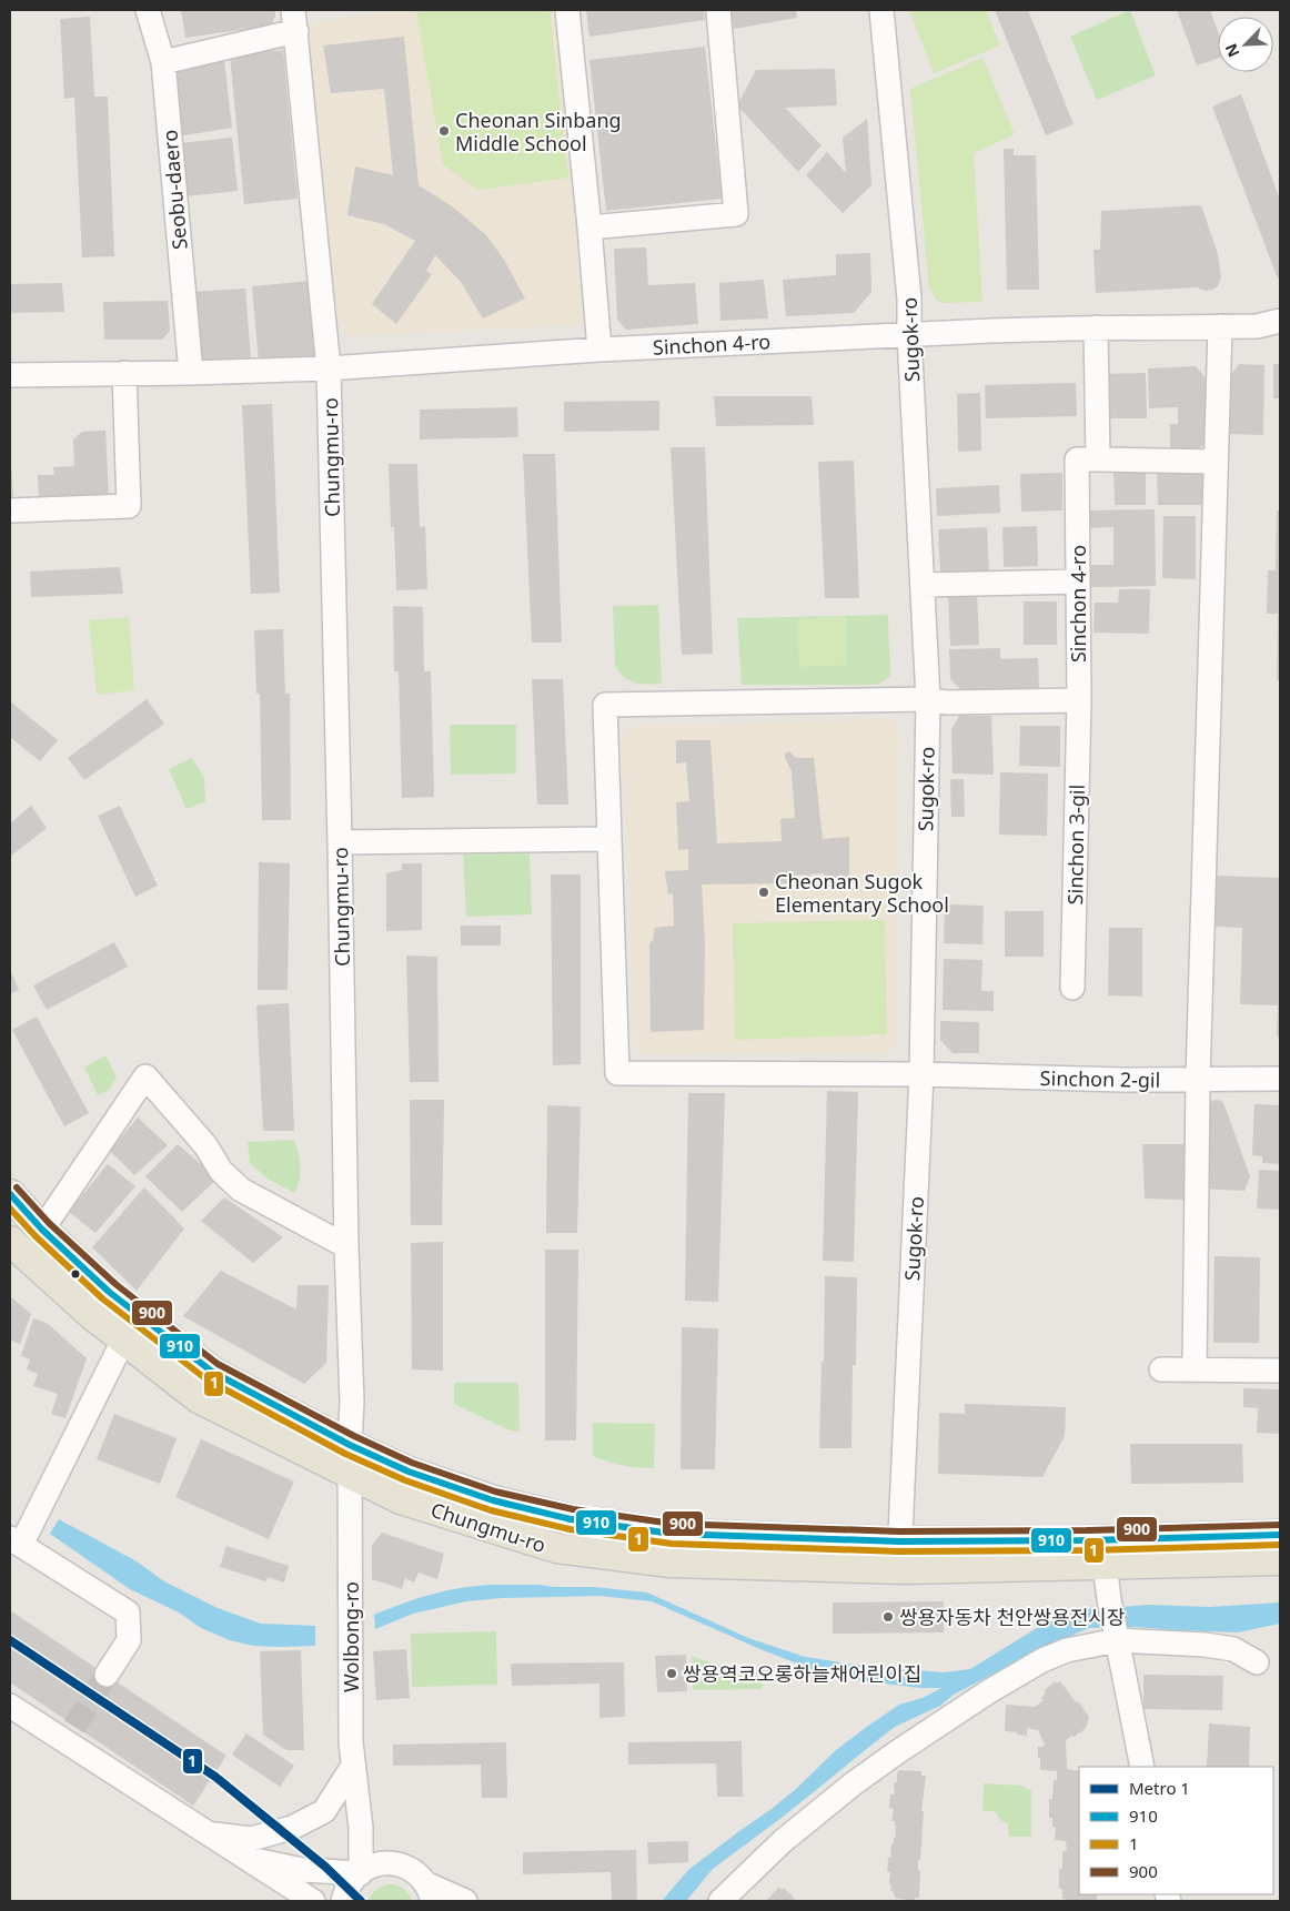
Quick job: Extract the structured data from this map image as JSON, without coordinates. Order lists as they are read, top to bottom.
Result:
{
  "streets": {
    "main road": ["Chungmu-ro"],
    "street": [
      "Seobu-daero",
      "Sugok-ro",
      "Sinchon 4-ro",
      "Sinchon 3-gil",
      "Sinchon 2-gil",
      "Wolbong-ro"
    ]
  },
  "crossings": [
    ["Seobu-daero", "Sinchon 4-ro"],
    ["Sugok-ro", "Sinchon 4-ro"],
    ["Sugok-ro", "Chungmu-ro"],
    ["Sugok-ro", "Sinchon 2-gil"],
    ["Sinchon 4-ro", "Chungmu-ro"],
    ["Sinchon 4-ro", "Sinchon 3-gil"],
    ["Chungmu-ro", "Wolbong-ro"]
  ],
  "places": [
    "Cheonan Sinbang Middle School",
    "Cheonan Sugok Elementary School",
    "쌍용자동차 천안쌍용전시장",
    "쌍용역코오롱하늘채어린이집"
  ],
  "lines": [
    "transit line 900",
    "transit line 910",
    "transit line 1",
    "metro line 1"
  ],
  "legend": [
    "Metro 1",
    "910",
    "1",
    "900"
  ],
  "north": "bottom left"
}
